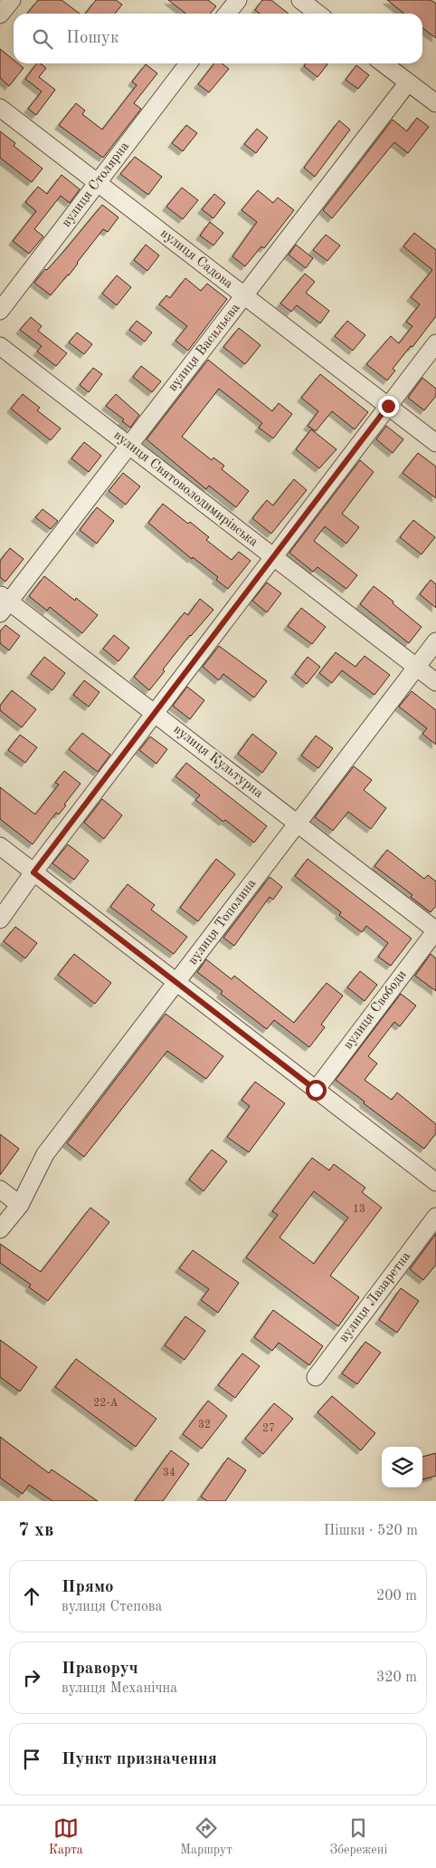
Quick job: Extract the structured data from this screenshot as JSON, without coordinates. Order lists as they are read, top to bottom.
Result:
{
  "streets": {
    "street": [
      "вулиця Столярна",
      "вулиця Садова",
      "вулиця Васильєва",
      "вулиця Святоволодимирівська",
      "вулиця Культурна",
      "вулиця Тополина",
      "вулиця Свободи",
      "вулиця Лазаретна"
    ]
  },
  "crossings": [
    ["вулиця Столярна", "вулиця Садова"],
    ["вулиця Садова", "вулиця Васильєва"],
    ["вулиця Васильєва", "вулиця Святоволодимирівська"],
    ["вулиця Васильєва", "вулиця Культурна"],
    ["вулиця Святоволодимирівська", "вулиця Тополина"],
    ["вулиця Культурна", "вулиця Тополина"],
    ["вулиця Культурна", "вулиця Свободи"]
  ],
  "house_numbers": [
    "13",
    "22-А",
    "32",
    "27",
    "34"
  ],
  "page": {
    "search": "Пошук",
    "heading": ["7 хв", "Пішки · 520 m"],
    "list": [
      ["Прямо", "вулиця Степова", "200 m"],
      ["Праворуч", "вулиця Механічна", "320 m"],
      "Пункт призначення"
    ],
    "nav": ["Карта", "Маршрут", "Збережені"]
  }
}
